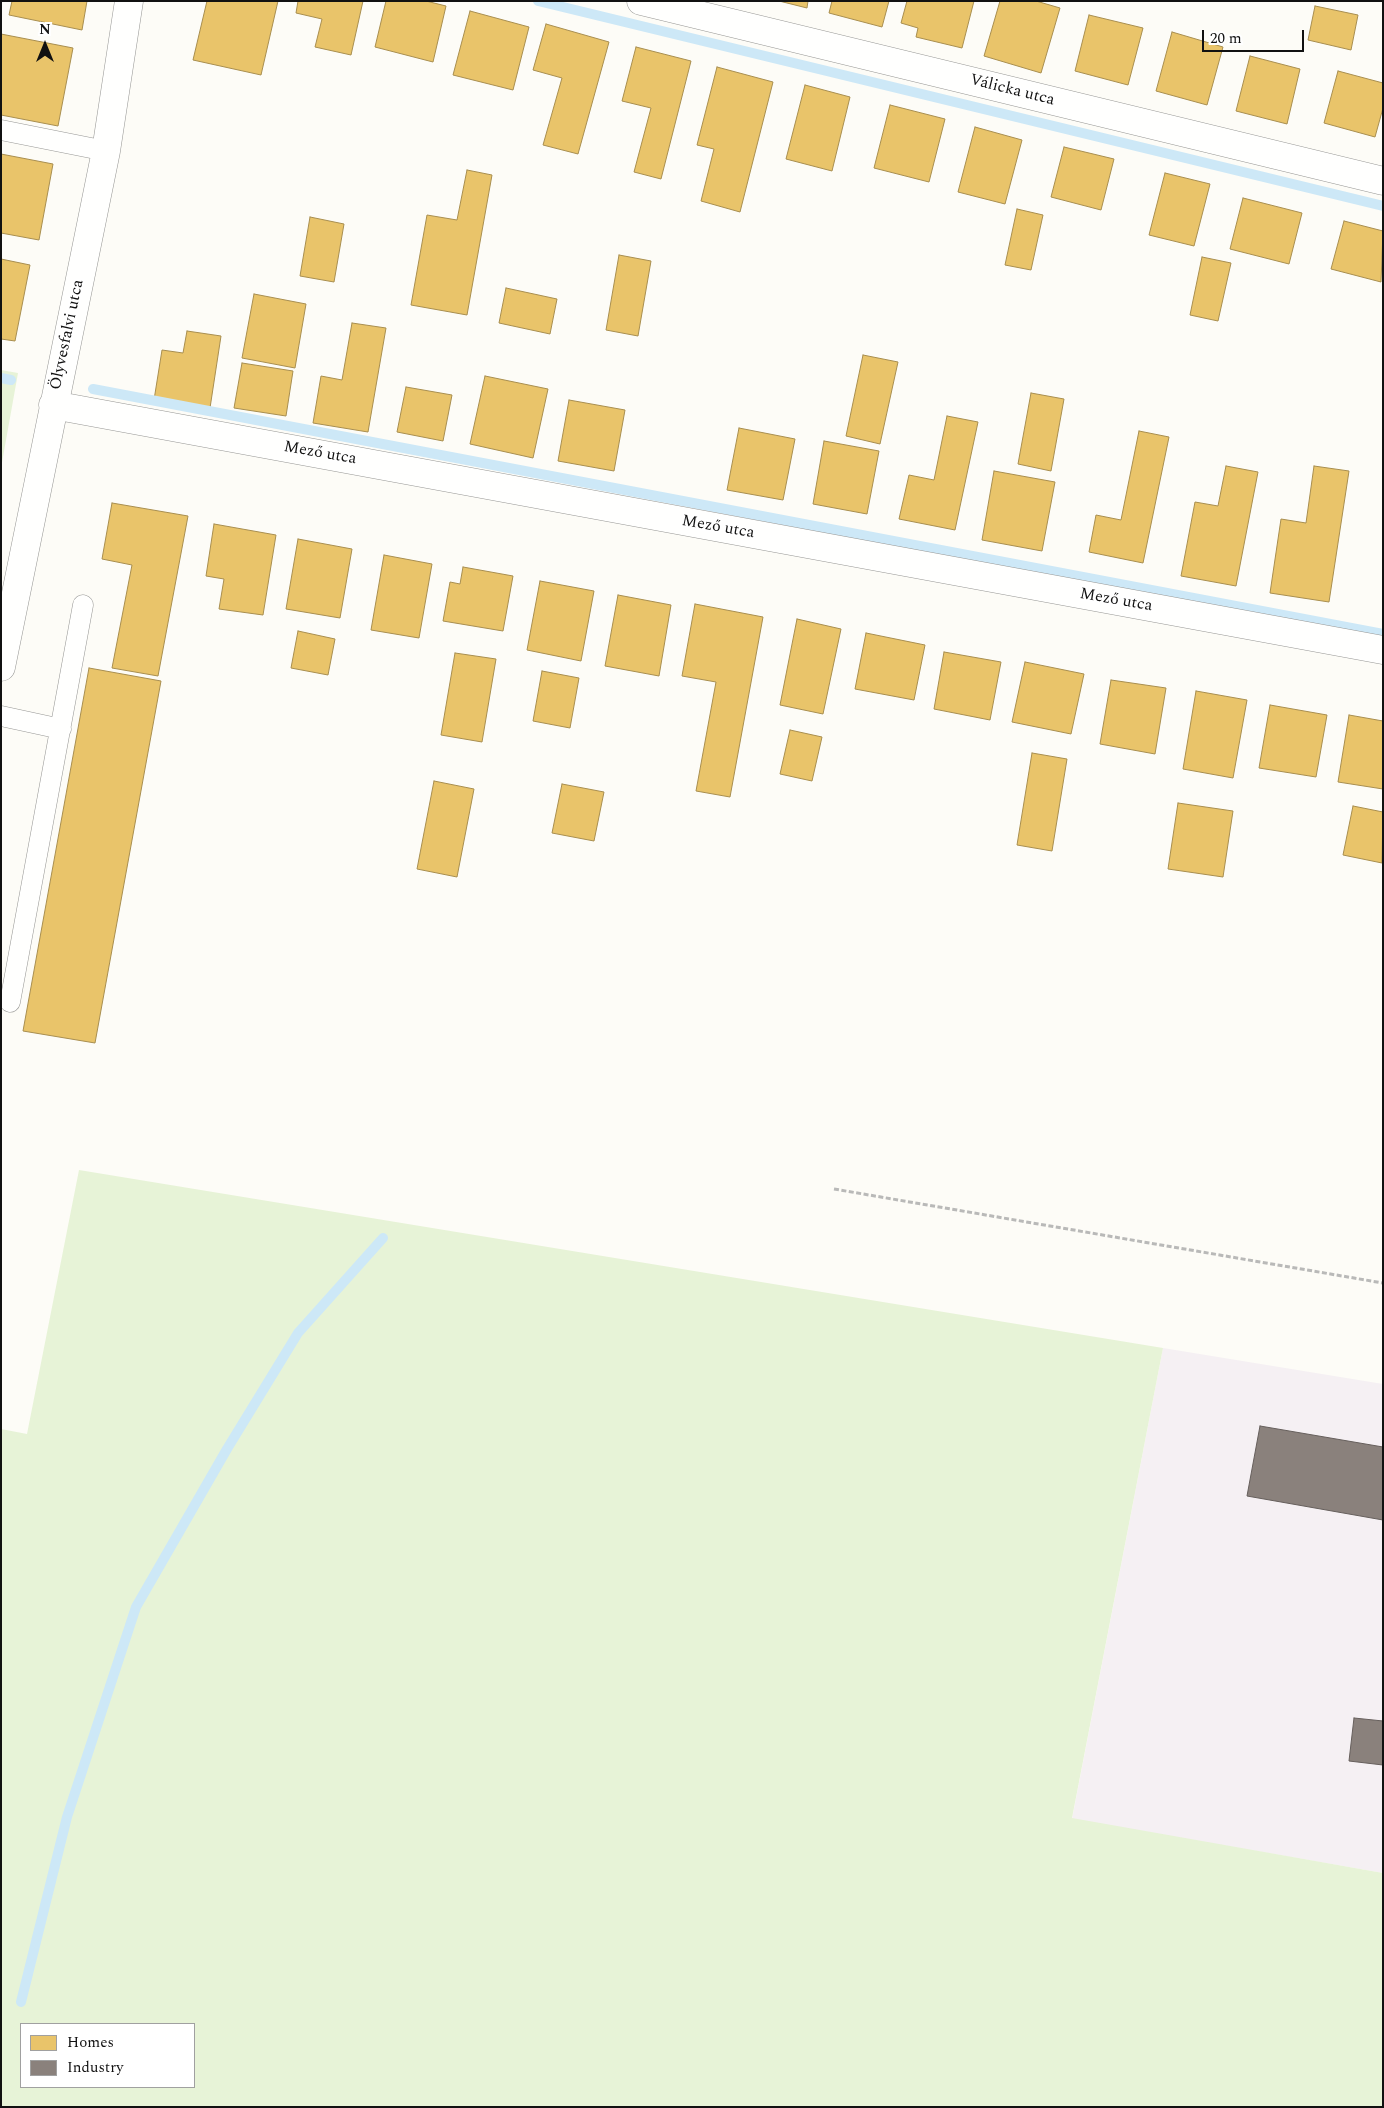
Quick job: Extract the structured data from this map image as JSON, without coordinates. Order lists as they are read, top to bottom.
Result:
{
  "streets": {
    "street": ["Válicka utca", "Ölyvesfalvi utca", "Mező utca"]
  },
  "crossings": [
    ["Ölyvesfalvi utca", "Mező utca"]
  ],
  "legend": ["Homes", "Industry"],
  "scale_bar": "20 m",
  "north": "top"
}
